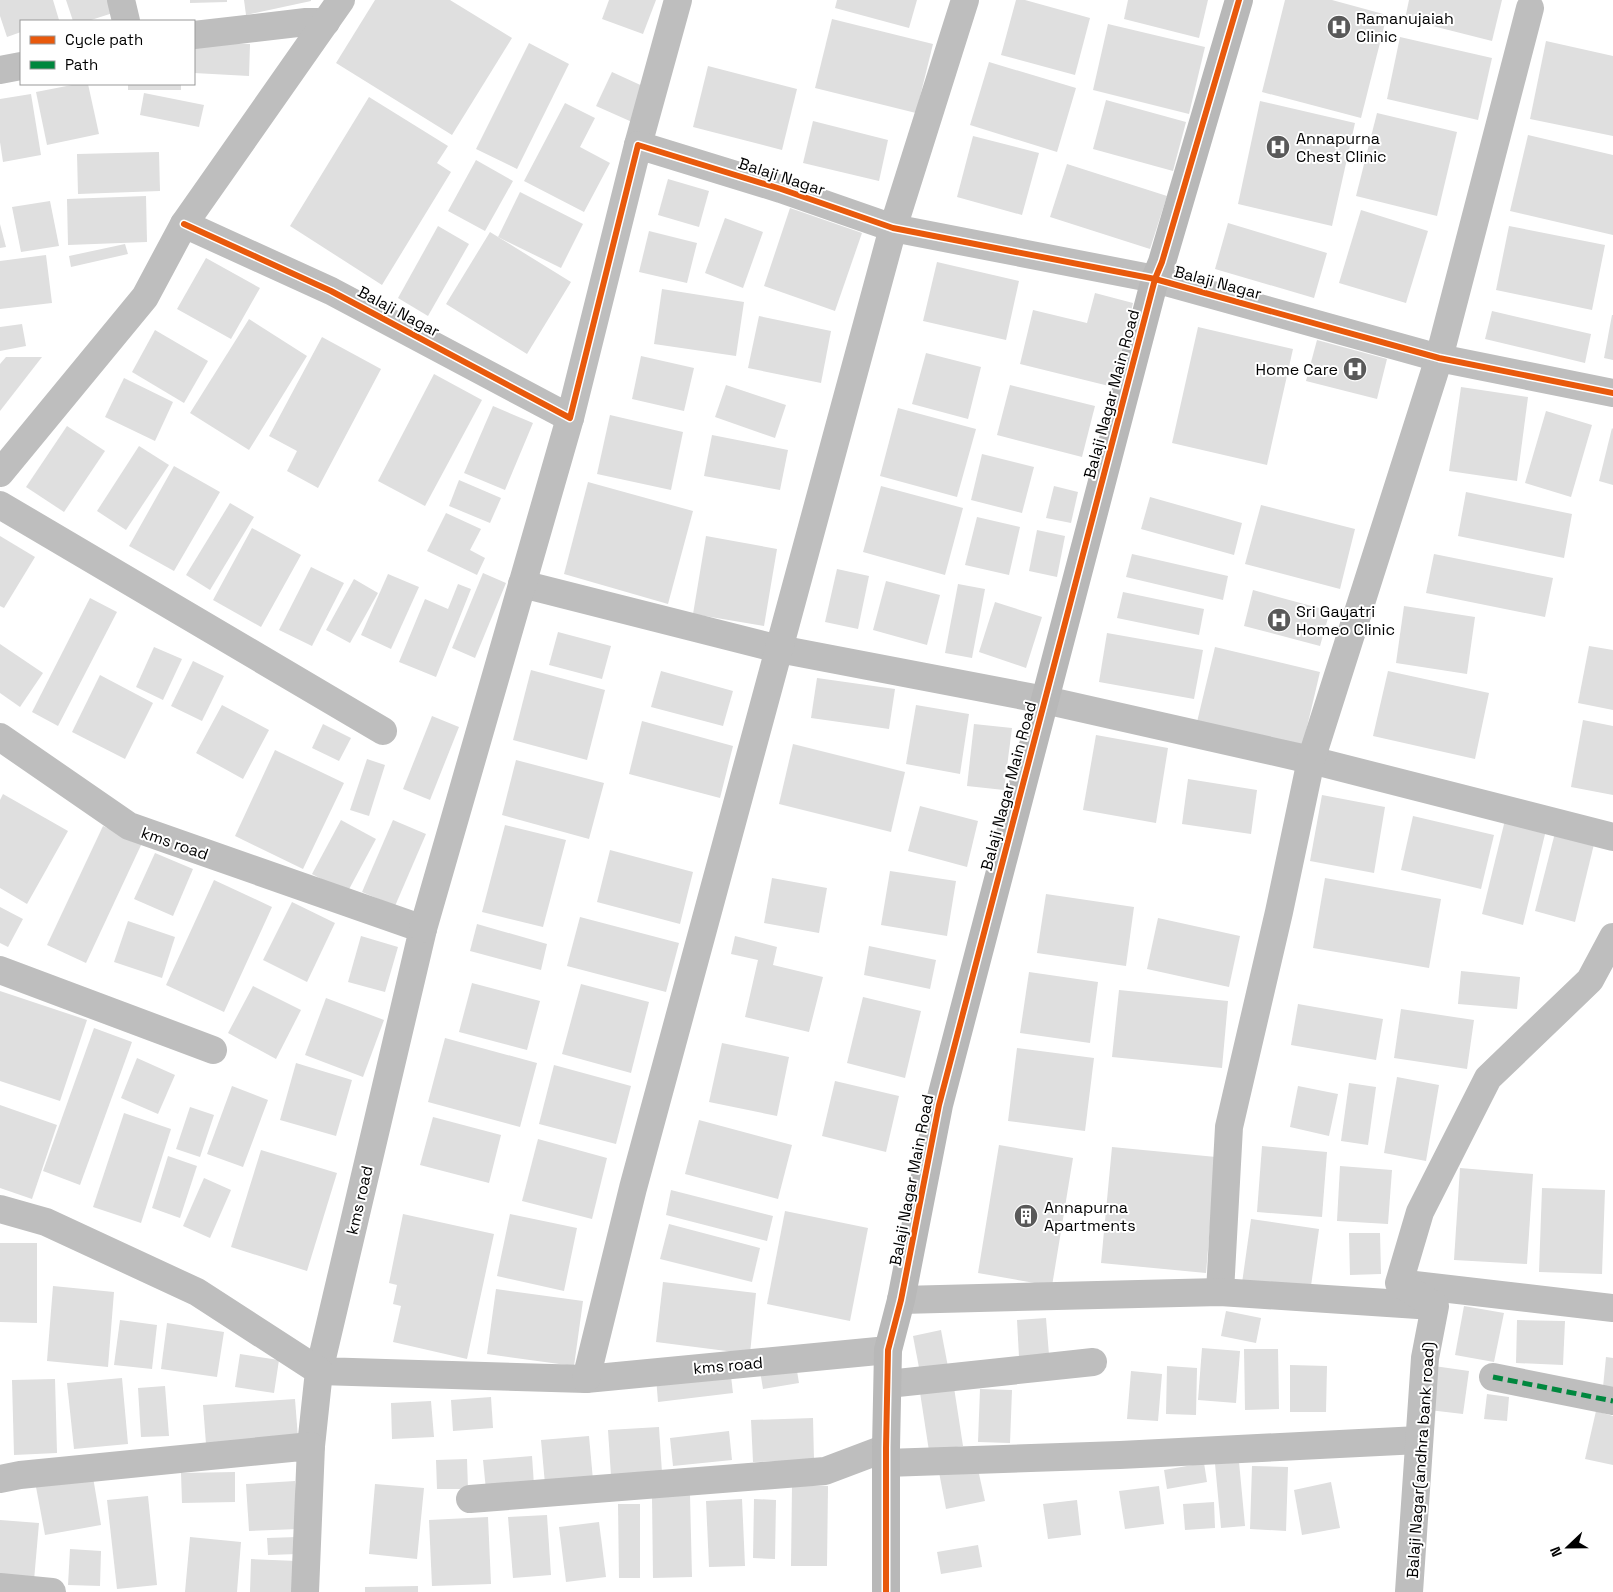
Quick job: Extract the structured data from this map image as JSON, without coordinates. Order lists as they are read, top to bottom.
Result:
{
  "streets": {
    "street": [
      "Balaji Nagar",
      "Balaji Nagar Main Road",
      "kms road",
      "Balaji Nagar(andhra bank road)"
    ]
  },
  "crossings": [
    ["Balaji Nagar", "Balaji Nagar Main Road"],
    ["Balaji Nagar Main Road", "kms road"]
  ],
  "places": {
    "hospital": [
      "Ramanujaiah Clinic",
      "Annapurna Chest Clinic",
      "Home Care",
      "Sri Gayatri Homeo Clinic"
    ],
    "building": ["Annapurna Apartments"]
  },
  "legend": ["Cycle path", "Path"],
  "north": "left"
}
